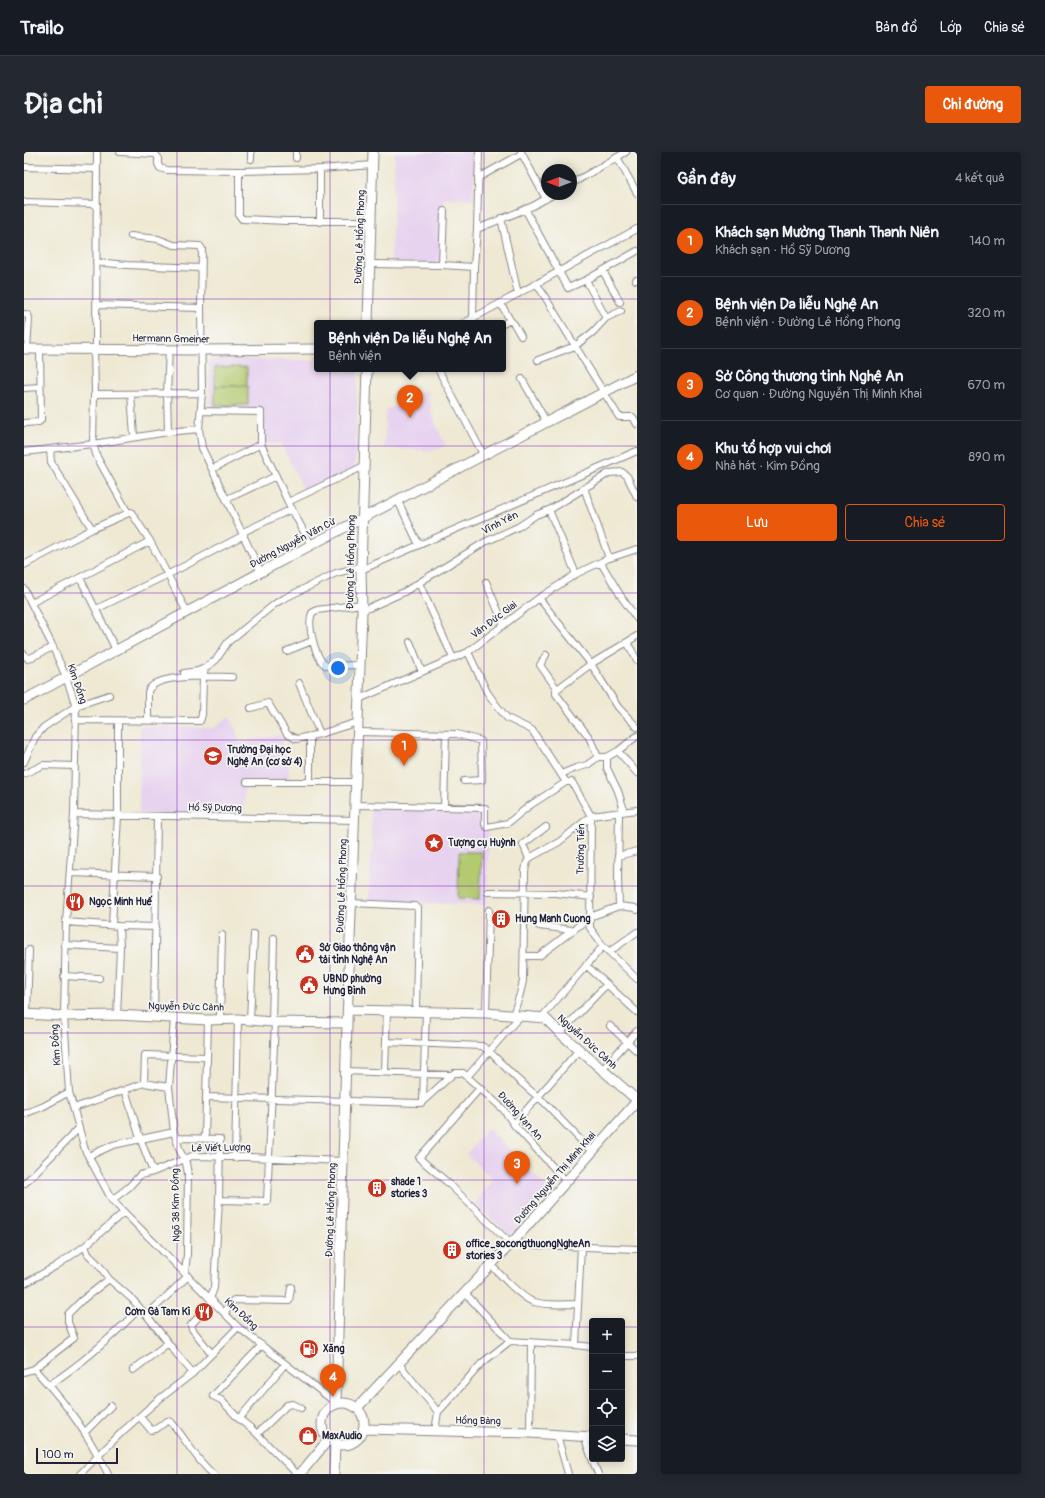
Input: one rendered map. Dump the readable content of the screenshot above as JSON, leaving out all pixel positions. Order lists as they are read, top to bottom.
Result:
{
  "streets": {
    "main road": [
      "Đường Lê Hồng Phong",
      "Hermann Gmeiner",
      "Đường Nguyễn Văn Cừ",
      "Nguyễn Đức Cảnh",
      "Đường Nguyễn Thị Minh Khai",
      "Hồng Bàng"
    ],
    "street": [
      "Vĩnh Yên",
      "Văn Đức Giai",
      "Kim Đồng",
      "Hồ Sỹ Dương",
      "Trường Tiến",
      "Đường Vạn An",
      "Lê Viết Lượng",
      "Ngõ 38 Kim Đồng"
    ]
  },
  "crossings": [
    ["Đường Lê Hồng Phong", "Vĩnh Yên"],
    ["Đường Lê Hồng Phong", "Đường Nguyễn Văn Cừ"],
    ["Đường Lê Hồng Phong", "Văn Đức Giai"],
    ["Đường Lê Hồng Phong", "Kim Đồng"],
    ["Đường Lê Hồng Phong", "Hồ Sỹ Dương"],
    ["Đường Lê Hồng Phong", "Nguyễn Đức Cảnh"],
    ["Đường Lê Hồng Phong", "Lê Viết Lượng"],
    ["Đường Lê Hồng Phong", "Đường Nguyễn Thị Minh Khai"],
    ["Đường Lê Hồng Phong", "Hồng Bàng"],
    ["Đường Nguyễn Văn Cừ", "Kim Đồng"],
    ["Văn Đức Giai", "Trường Tiến"],
    ["Kim Đồng", "Hồ Sỹ Dương"],
    ["Kim Đồng", "Nguyễn Đức Cảnh"],
    ["Kim Đồng", "Lê Viết Lượng"],
    ["Kim Đồng", "Đường Nguyễn Thị Minh Khai"],
    ["Kim Đồng", "Ngõ 38 Kim Đồng"],
    ["Kim Đồng", "Hồng Bàng"],
    ["Nguyễn Đức Cảnh", "Đường Nguyễn Thị Minh Khai"],
    ["Nguyễn Đức Cảnh", "Ngõ 38 Kim Đồng"],
    ["Đường Vạn An", "Đường Nguyễn Thị Minh Khai"],
    ["Lê Viết Lượng", "Ngõ 38 Kim Đồng"],
    ["Đường Nguyễn Thị Minh Khai", "Hồng Bàng"]
  ],
  "places": {
    "school or university": ["Trường Đại học Nghệ An (cơ sở 4)"],
    "place": ["Tượng cụ Huỳnh"],
    "restaurant": ["Ngọc Minh Huế", "Cơm Gà Tam Kì"],
    "building": ["Hung Manh Cuong", "shade 1 stories 3", "office_socongthuongNgheAn stories 3"],
    "public building": ["Sở Giao thông vận tải tỉnh Nghệ An", "UBND phường Hưng Bình"],
    "fuel station": ["Xăng"],
    "shop": ["MaxAudio"]
  },
  "scale_bar": "100 m",
  "north": "left",
  "page": {
    "header": "Trailo",
    "nav": ["Bản đồ", "Lớp", "Chia sẻ"],
    "buttons": [
      "Chỉ đường",
      ["Lưu", "Chia sẻ"]
    ],
    "title": "Địa chỉ",
    "heading": ["Gần đây", "4 kết quả"],
    "list": [
      {
        "mark": "1",
        "name": "Khách sạn Mường Thanh Thanh Niên",
        "note": "Khách sạn · Hồ Sỹ Dương",
        "value": "140 m"
      },
      {
        "mark": "2",
        "name": "Bệnh viện Da liễu Nghệ An",
        "note": "Bệnh viện · Đường Lê Hồng Phong",
        "value": "320 m"
      },
      {
        "mark": "3",
        "name": "Sở Công thương tỉnh Nghệ An",
        "note": "Cơ quan · Đường Nguyễn Thị Minh Khai",
        "value": "670 m"
      },
      {
        "mark": "4",
        "name": "Khu tổ hợp vui chơi",
        "note": "Nhà hát · Kim Đồng",
        "value": "890 m"
      }
    ],
    "popup": ["Bệnh viện Da liễu Nghệ An", "Bệnh viện"],
    "pins": [
      "2",
      "1",
      "3",
      "4"
    ],
    "map_buttons": ["+", "−"],
    "scale": "100 m"
  }
}
